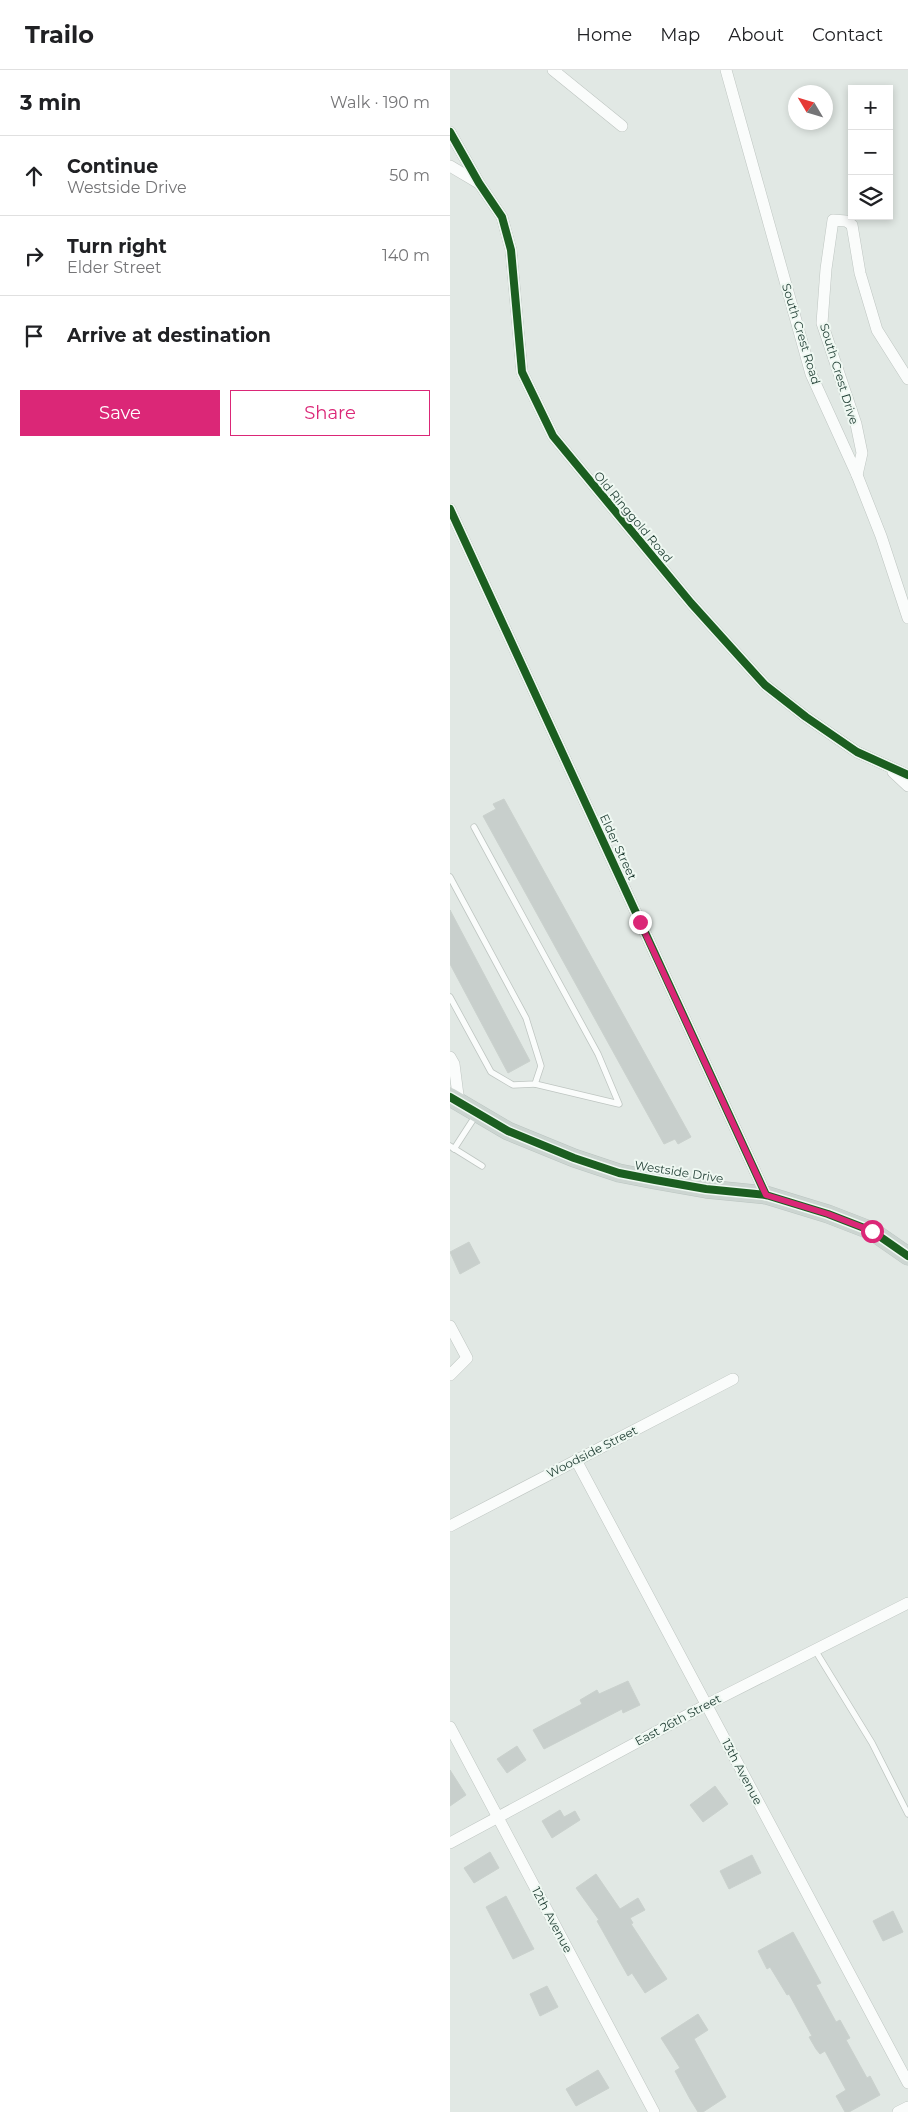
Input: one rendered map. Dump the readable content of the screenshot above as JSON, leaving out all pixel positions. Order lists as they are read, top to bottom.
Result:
{
  "streets": {
    "main road": ["Westside Drive"],
    "street": [
      "South Crest Road",
      "South Crest Drive",
      "Old Ringgold Road",
      "Elder Street",
      "Woodside Street",
      "East 26th Street",
      "13th Avenue",
      "12th Avenue"
    ]
  },
  "crossings": [
    ["South Crest Road", "South Crest Drive"],
    ["Elder Street", "Westside Drive"],
    ["Woodside Street", "13th Avenue"],
    ["East 26th Street", "13th Avenue"],
    ["East 26th Street", "12th Avenue"]
  ],
  "north": "top left",
  "page": {
    "header": "Trailo",
    "nav": [
      "Home",
      "Map",
      "About",
      "Contact"
    ],
    "heading": ["3 min", "Walk · 190 m"],
    "map_buttons": ["+", "−"],
    "list": [
      ["Continue", "Westside Drive", "50 m"],
      ["Turn right", "Elder Street", "140 m"],
      "Arrive at destination"
    ],
    "buttons": ["Save", "Share"]
  }
}
